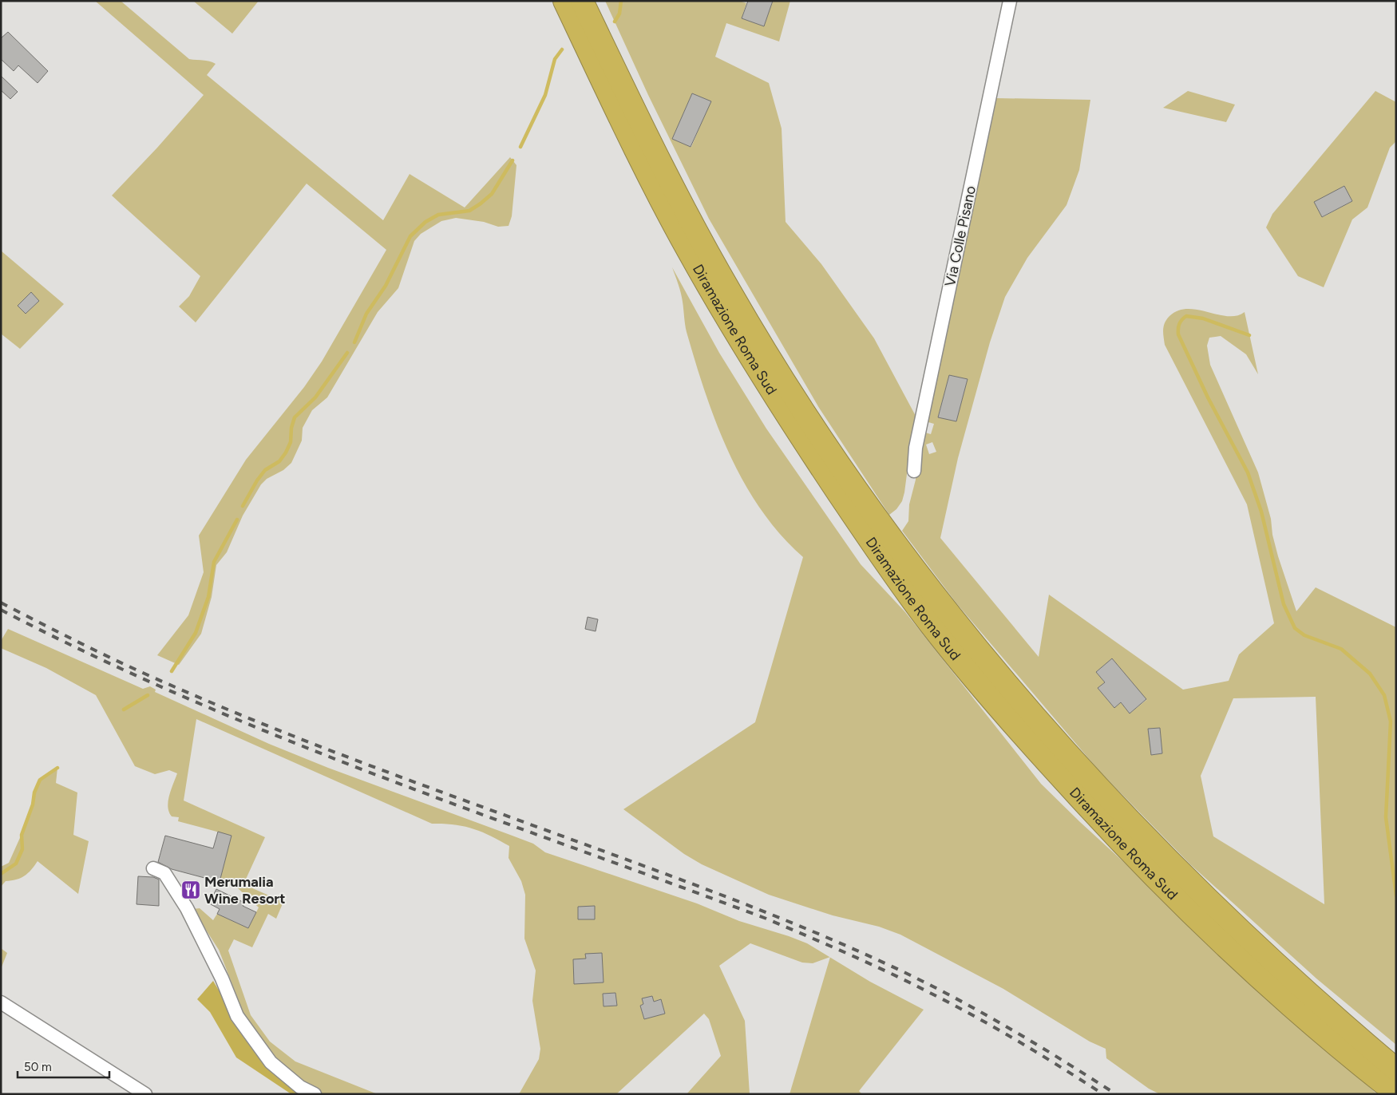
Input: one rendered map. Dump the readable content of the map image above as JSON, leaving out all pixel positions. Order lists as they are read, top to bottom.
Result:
{
  "streets": {
    "highway": ["Diramazione Roma Sud"],
    "street": ["Via Colle Pisano"]
  },
  "places": {
    "restaurant": ["Merumalia Wine Resort"]
  },
  "scale_bar": "50 m"
}
